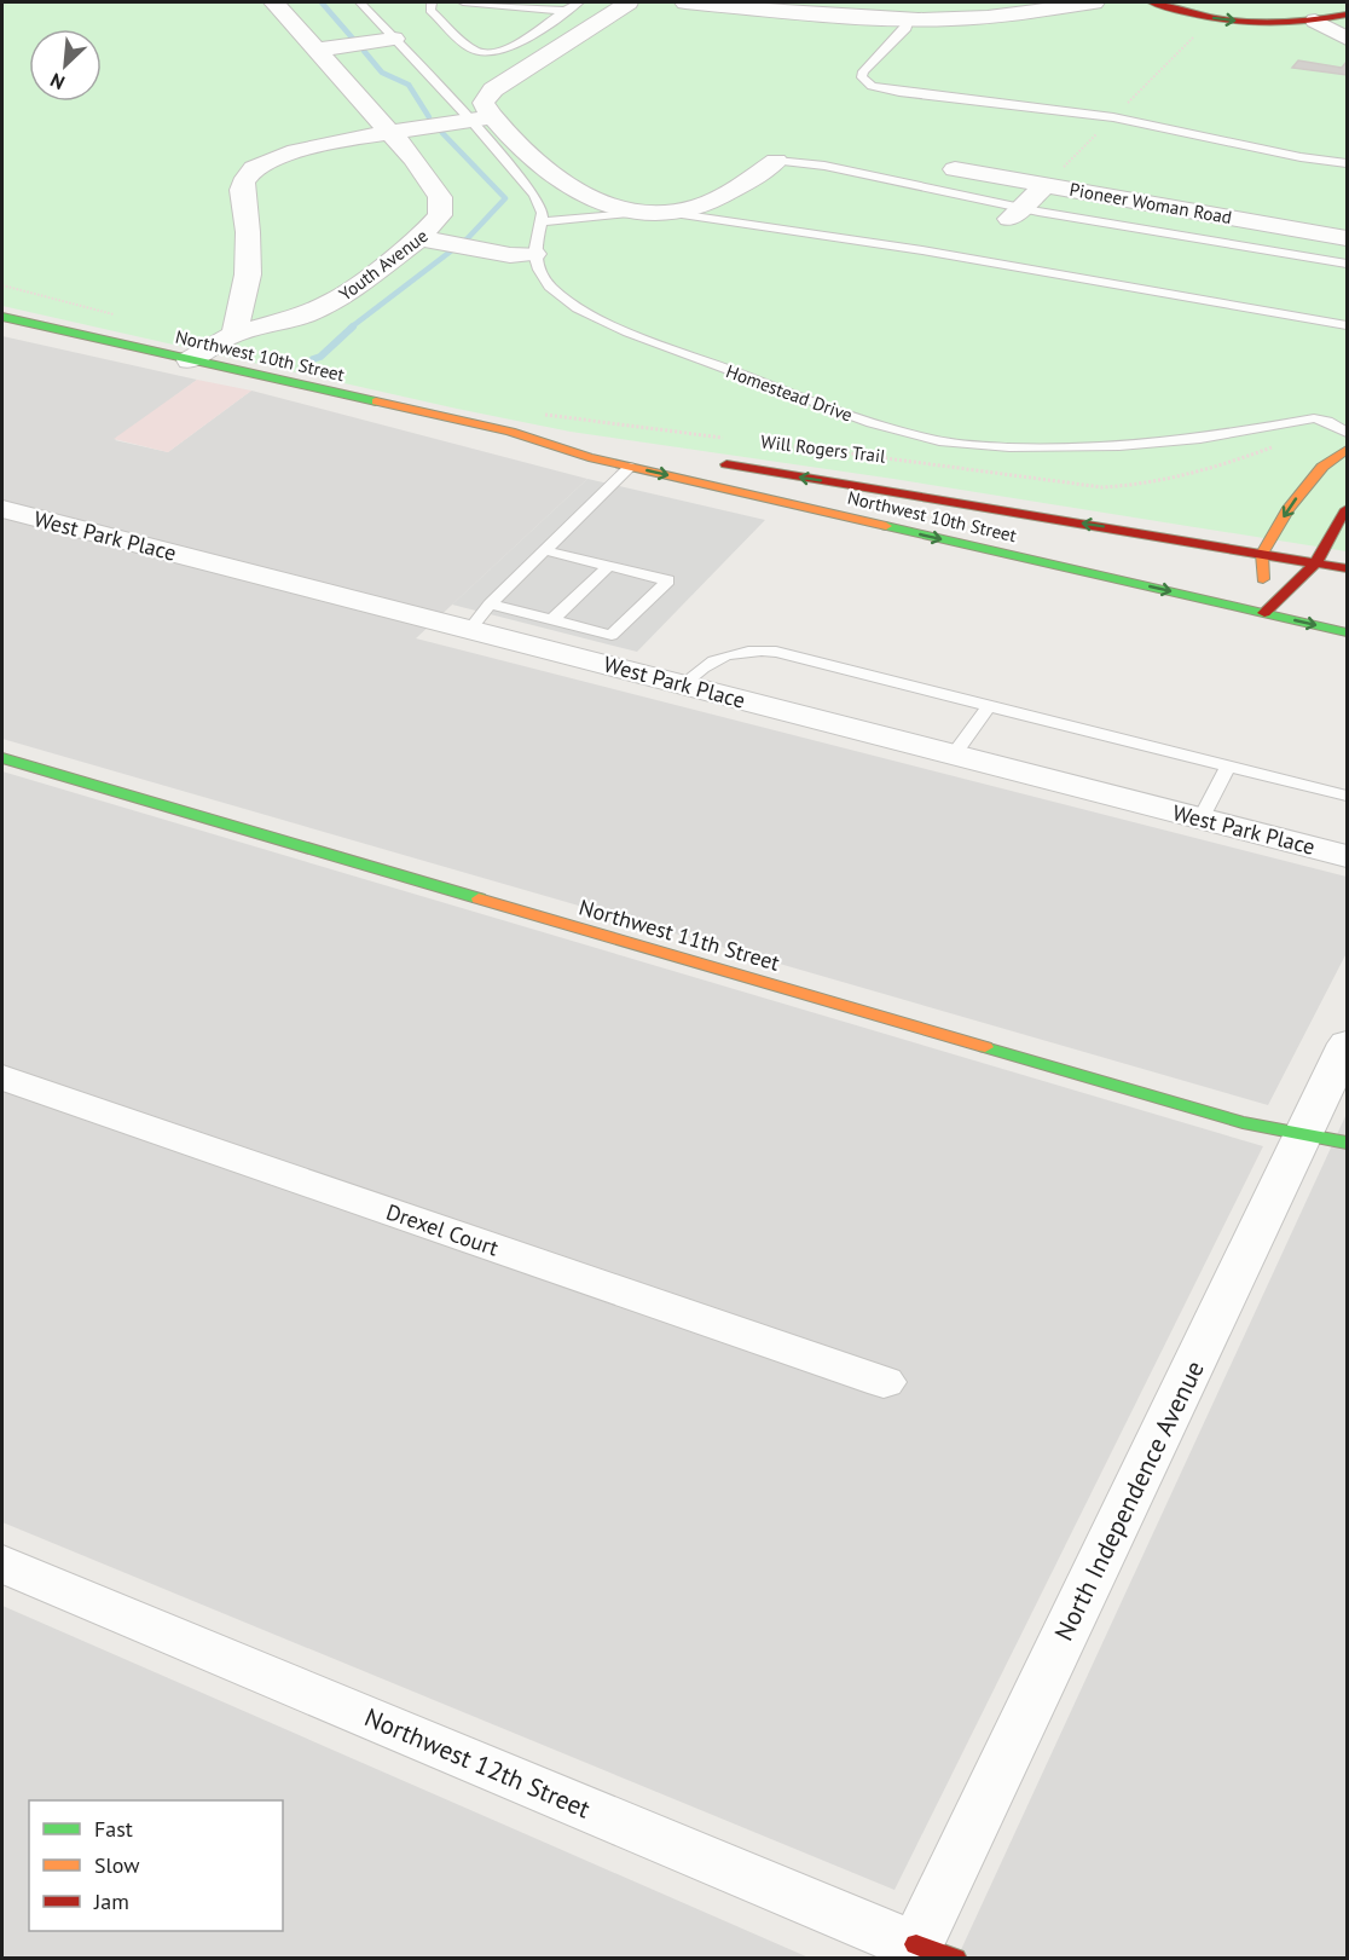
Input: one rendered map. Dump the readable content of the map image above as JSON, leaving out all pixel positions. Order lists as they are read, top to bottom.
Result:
{
  "streets": {
    "main road": ["Northwest 10th Street", "Northwest 11th Street"],
    "street": [
      "Pioneer Woman Road",
      "Youth Avenue",
      "West Park Place",
      "Drexel Court",
      "North Independence Avenue",
      "Northwest 12th Street"
    ],
    "lane": ["Homestead Drive"],
    "path": ["Will Rogers Trail"]
  },
  "crossings": [
    ["Youth Avenue", "Northwest 10th Street"],
    ["Northwest 11th Street", "North Independence Avenue"],
    ["North Independence Avenue", "Northwest 12th Street"]
  ],
  "legend": ["Fast", "Slow", "Jam"],
  "north": "bottom left"
}
